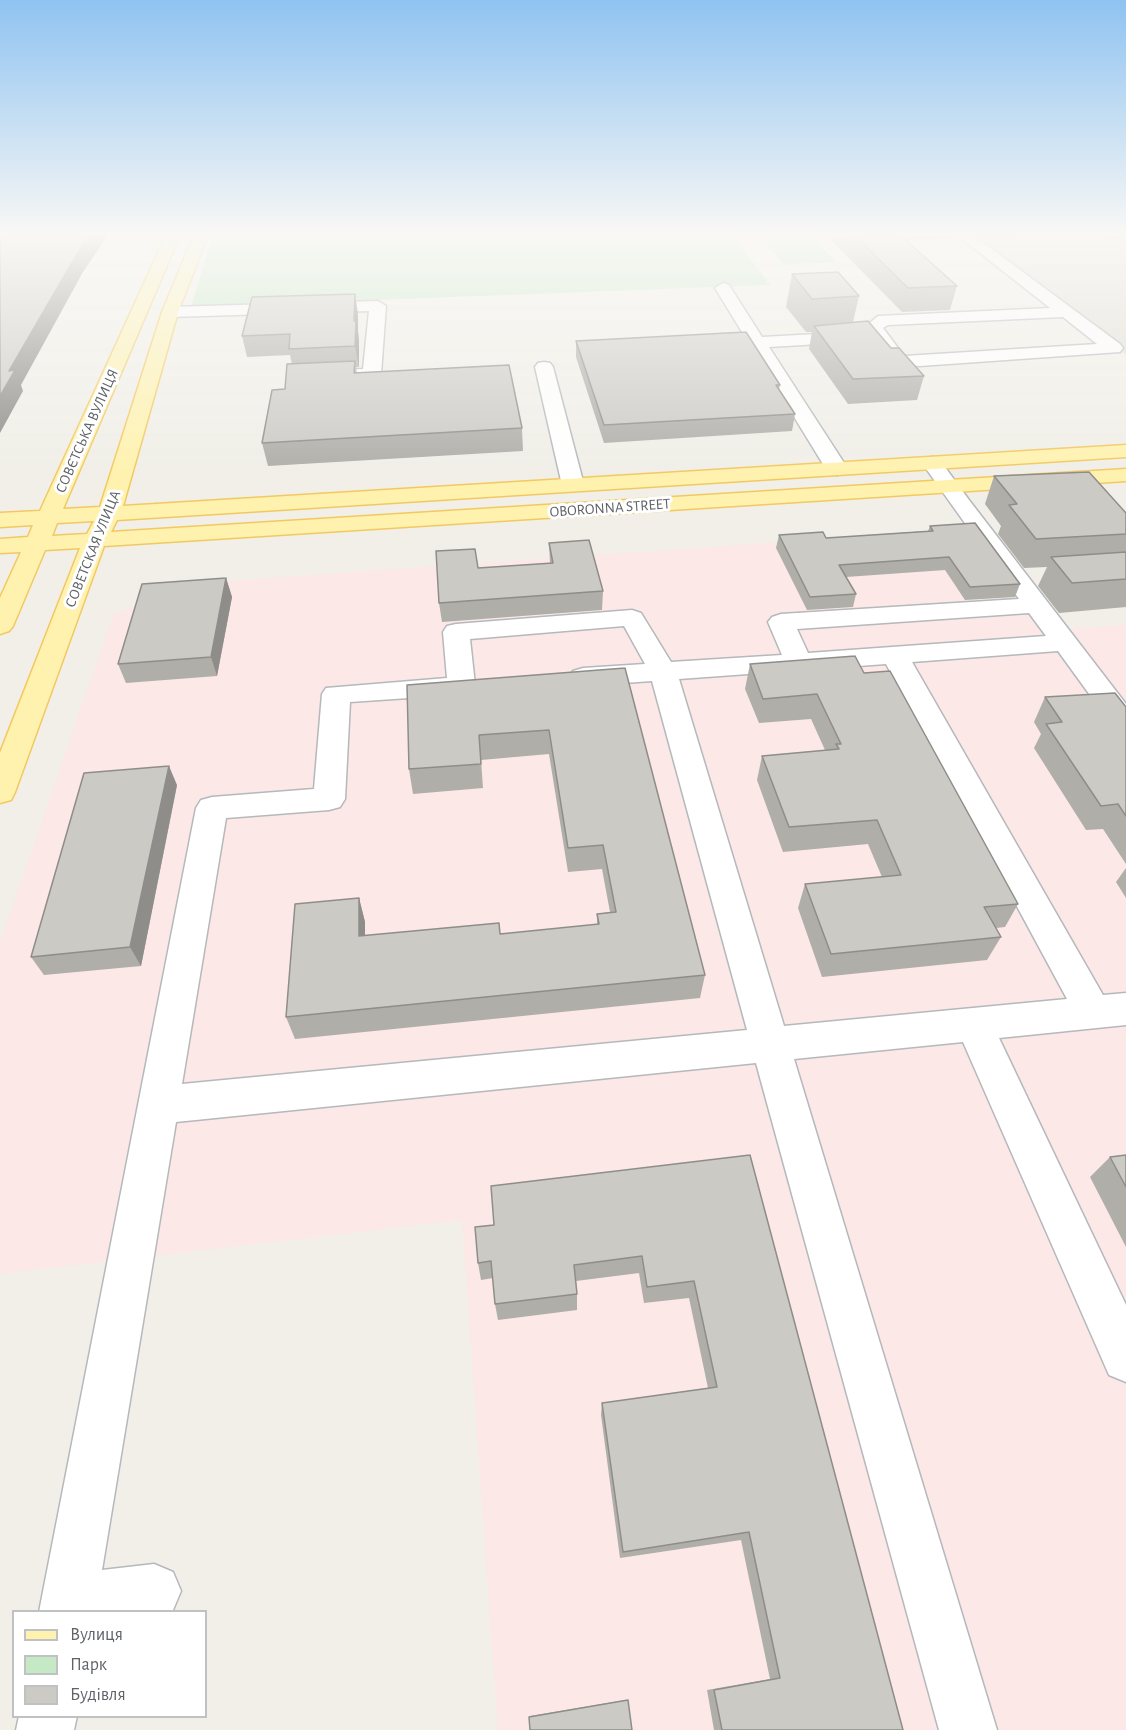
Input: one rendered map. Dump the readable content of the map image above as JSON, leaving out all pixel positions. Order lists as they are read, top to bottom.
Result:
{
  "streets": {
    "main road": ["СОВЄТСЬКА ВУЛИЦЯ", "OBORONNA STREET", "СОВЕТСКАЯ УЛИЦА"]
  },
  "crossings": [
    ["СОВЄТСЬКА ВУЛИЦЯ", "OBORONNA STREET"],
    ["OBORONNA STREET", "СОВЕТСКАЯ УЛИЦА"]
  ],
  "legend": ["Вулиця", "Парк", "Будівля"]
}
